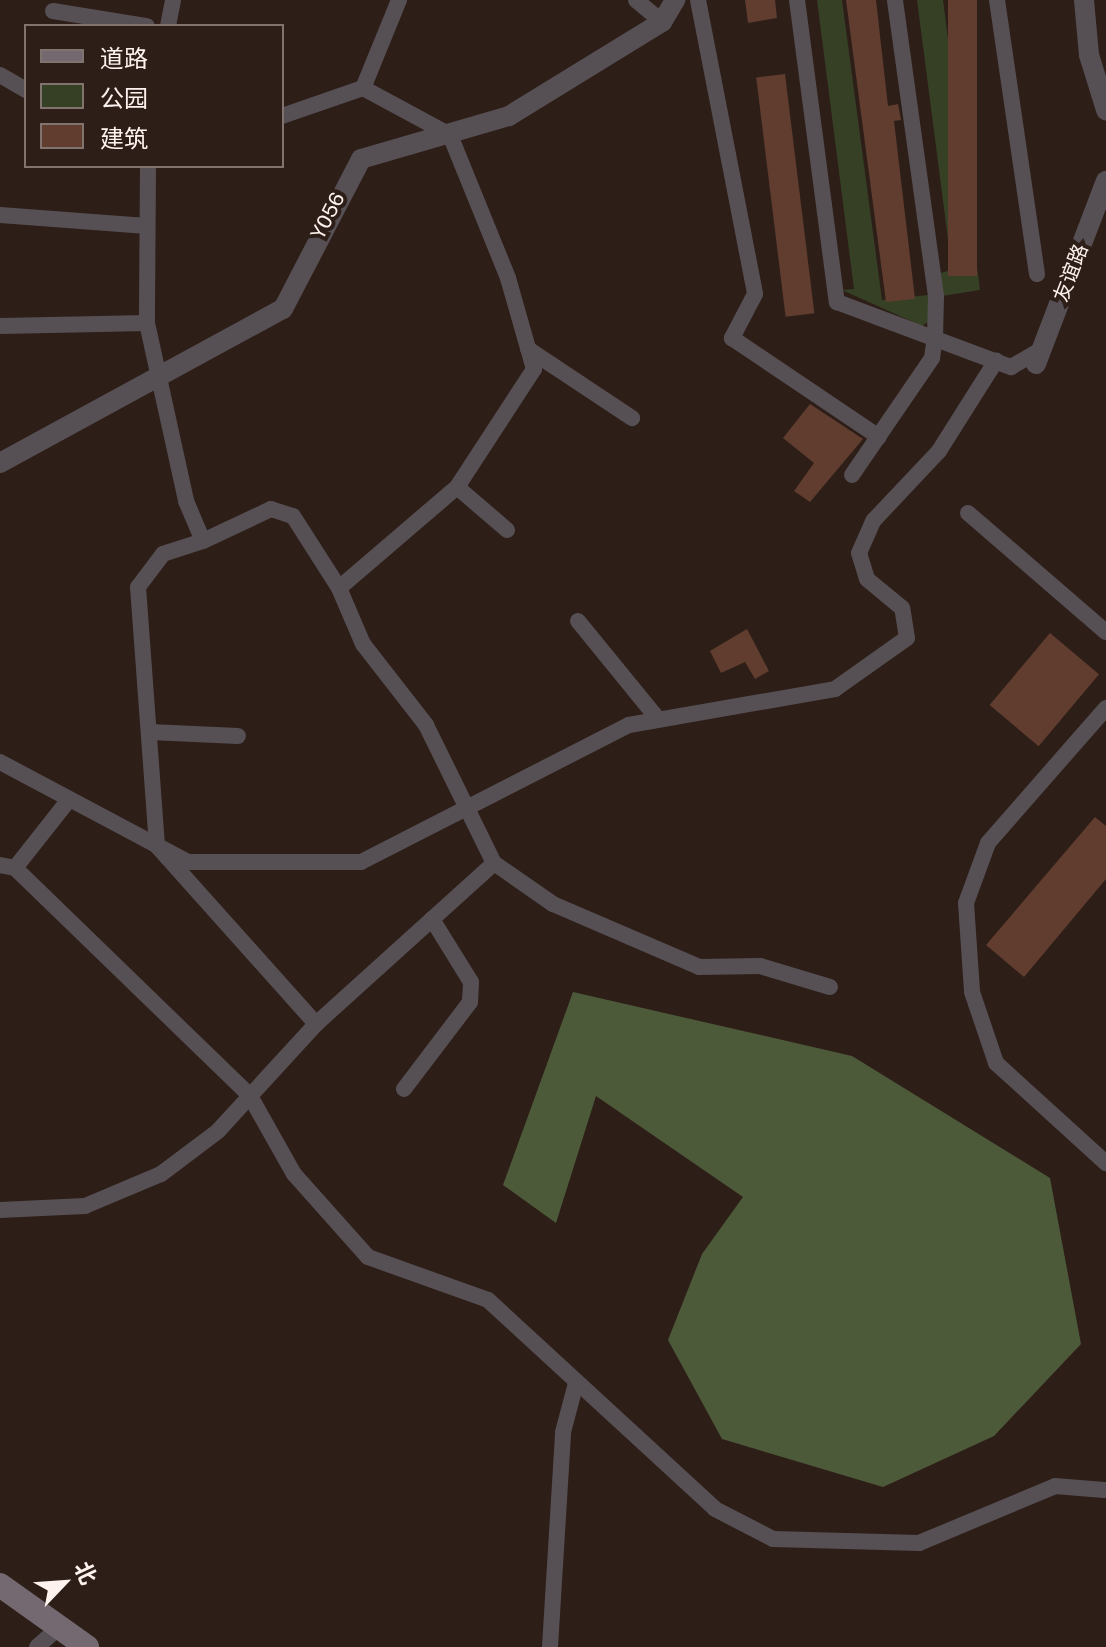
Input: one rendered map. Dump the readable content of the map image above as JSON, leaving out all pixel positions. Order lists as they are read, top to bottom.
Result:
{
  "streets": {
    "street": ["Y056", "友谊路"]
  },
  "legend": ["道路", "公园", "建筑"],
  "north": "top right"
}
